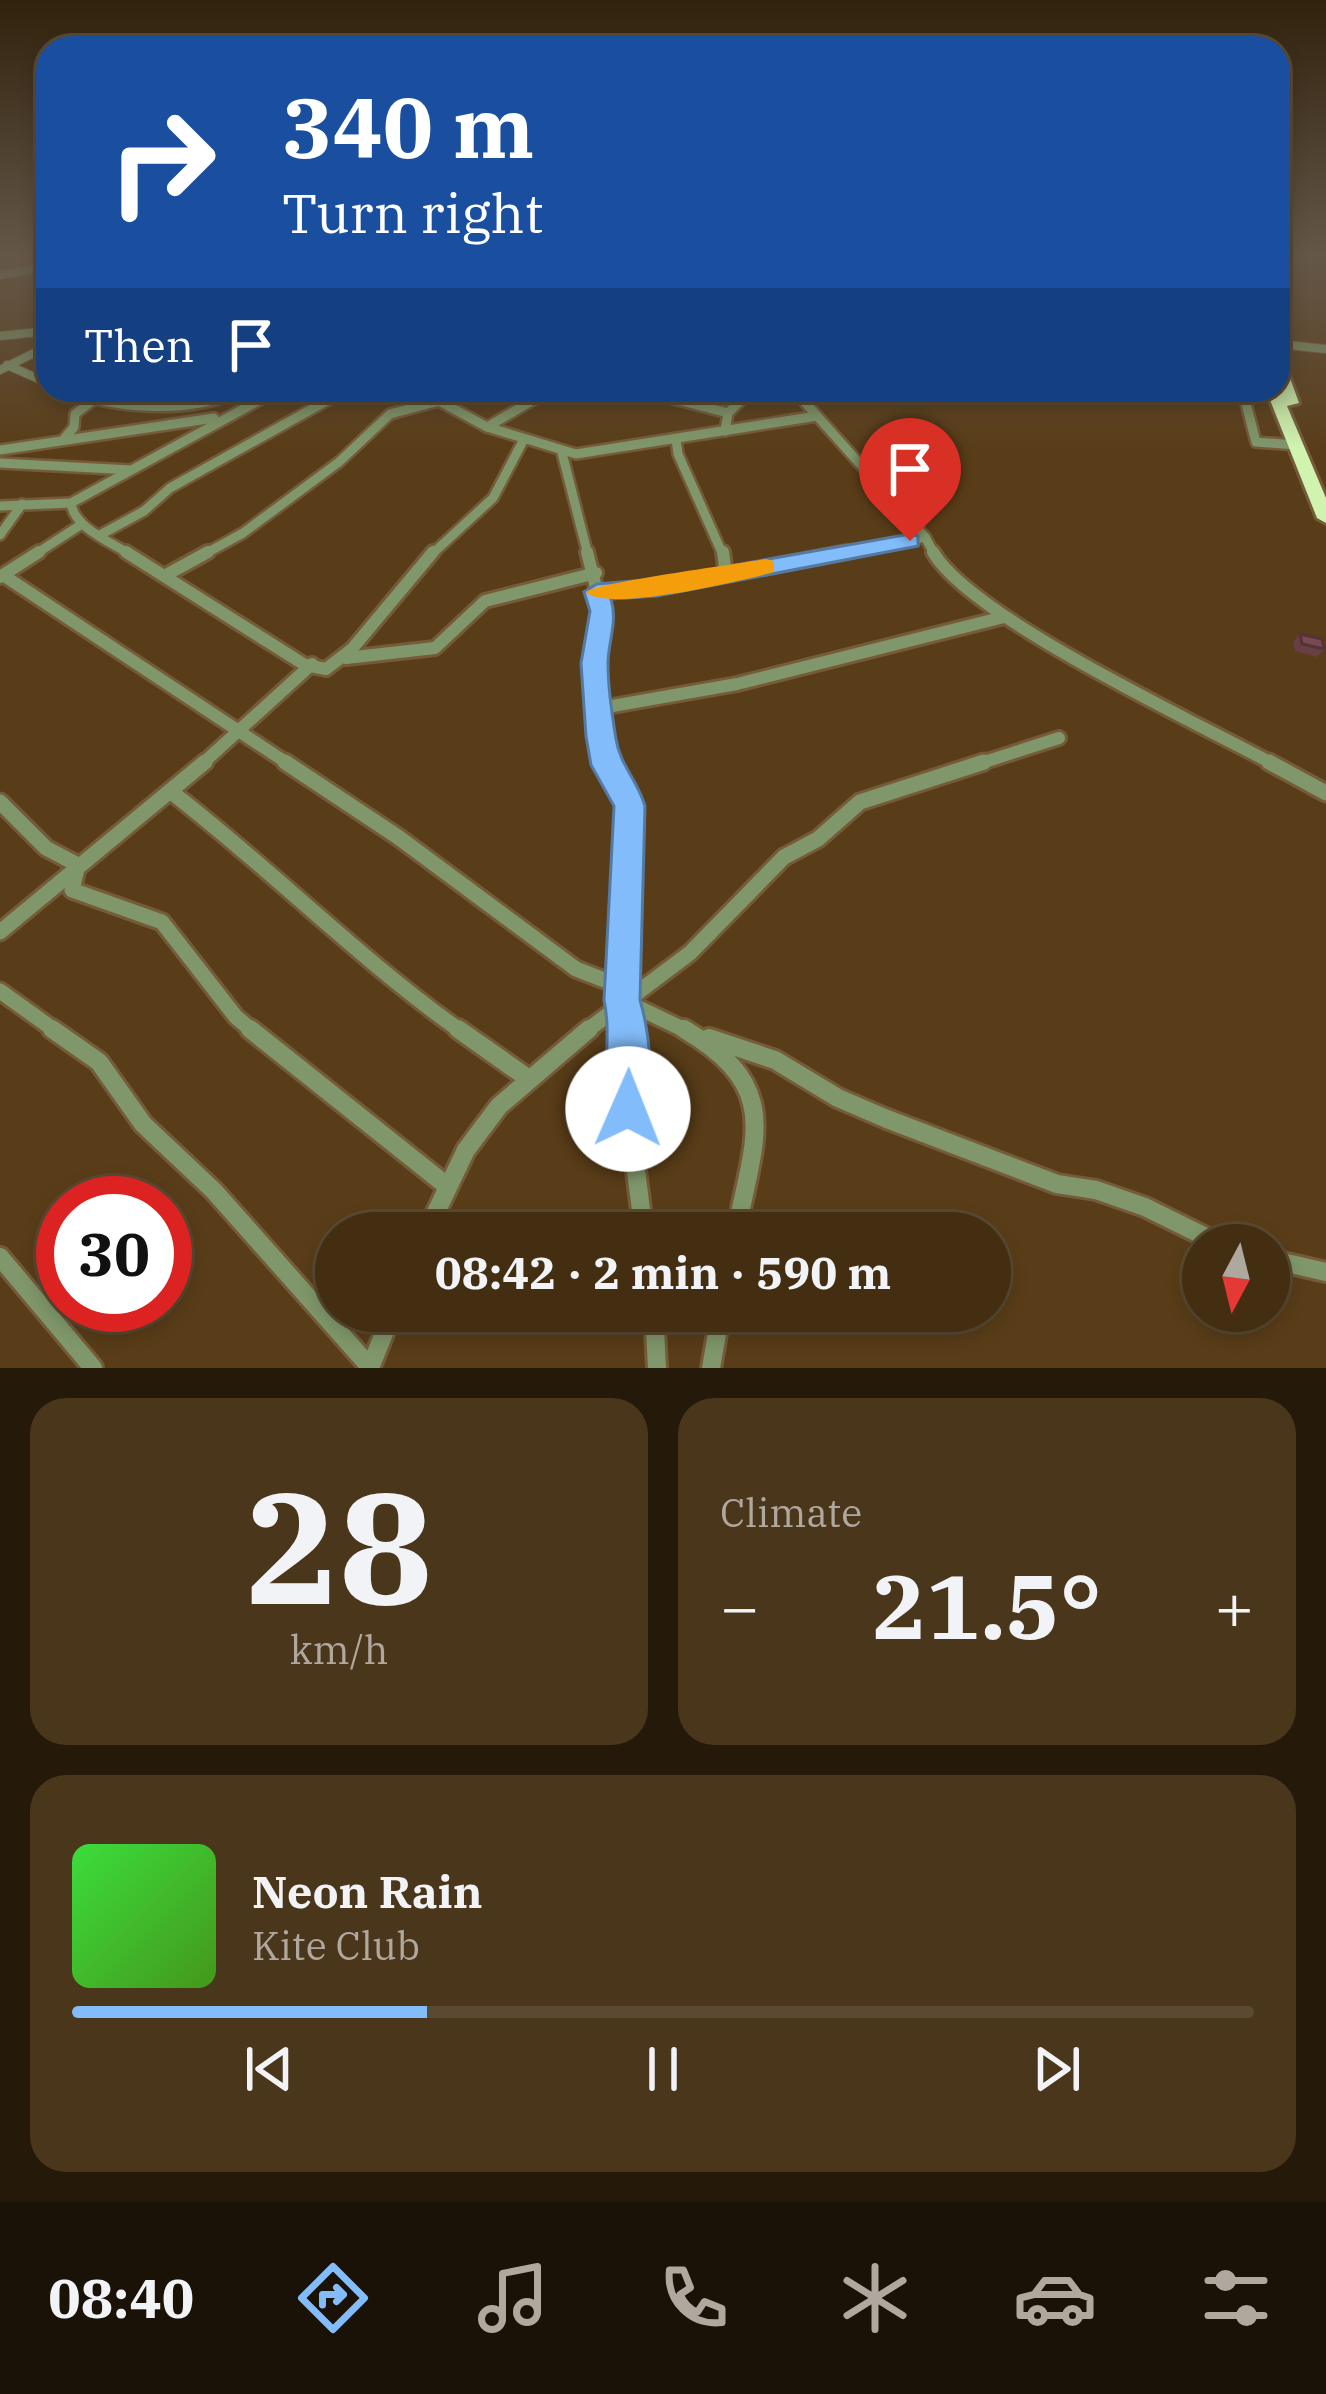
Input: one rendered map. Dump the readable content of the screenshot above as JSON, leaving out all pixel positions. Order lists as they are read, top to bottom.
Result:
{
  "north": "bottom",
  "page": {
    "turn": ["340 m", "Turn right"],
    "then": "Then",
    "limit": "30",
    "trip": "08:42 · 2 min · 590 m",
    "tile": [
      ["28", "km/h"],
      "Climate"
    ],
    "heat": ["−", "21.5°", "+"],
    "song": ["Neon Rain", "Kite Club"],
    "tabs": "08:40"
  }
}
